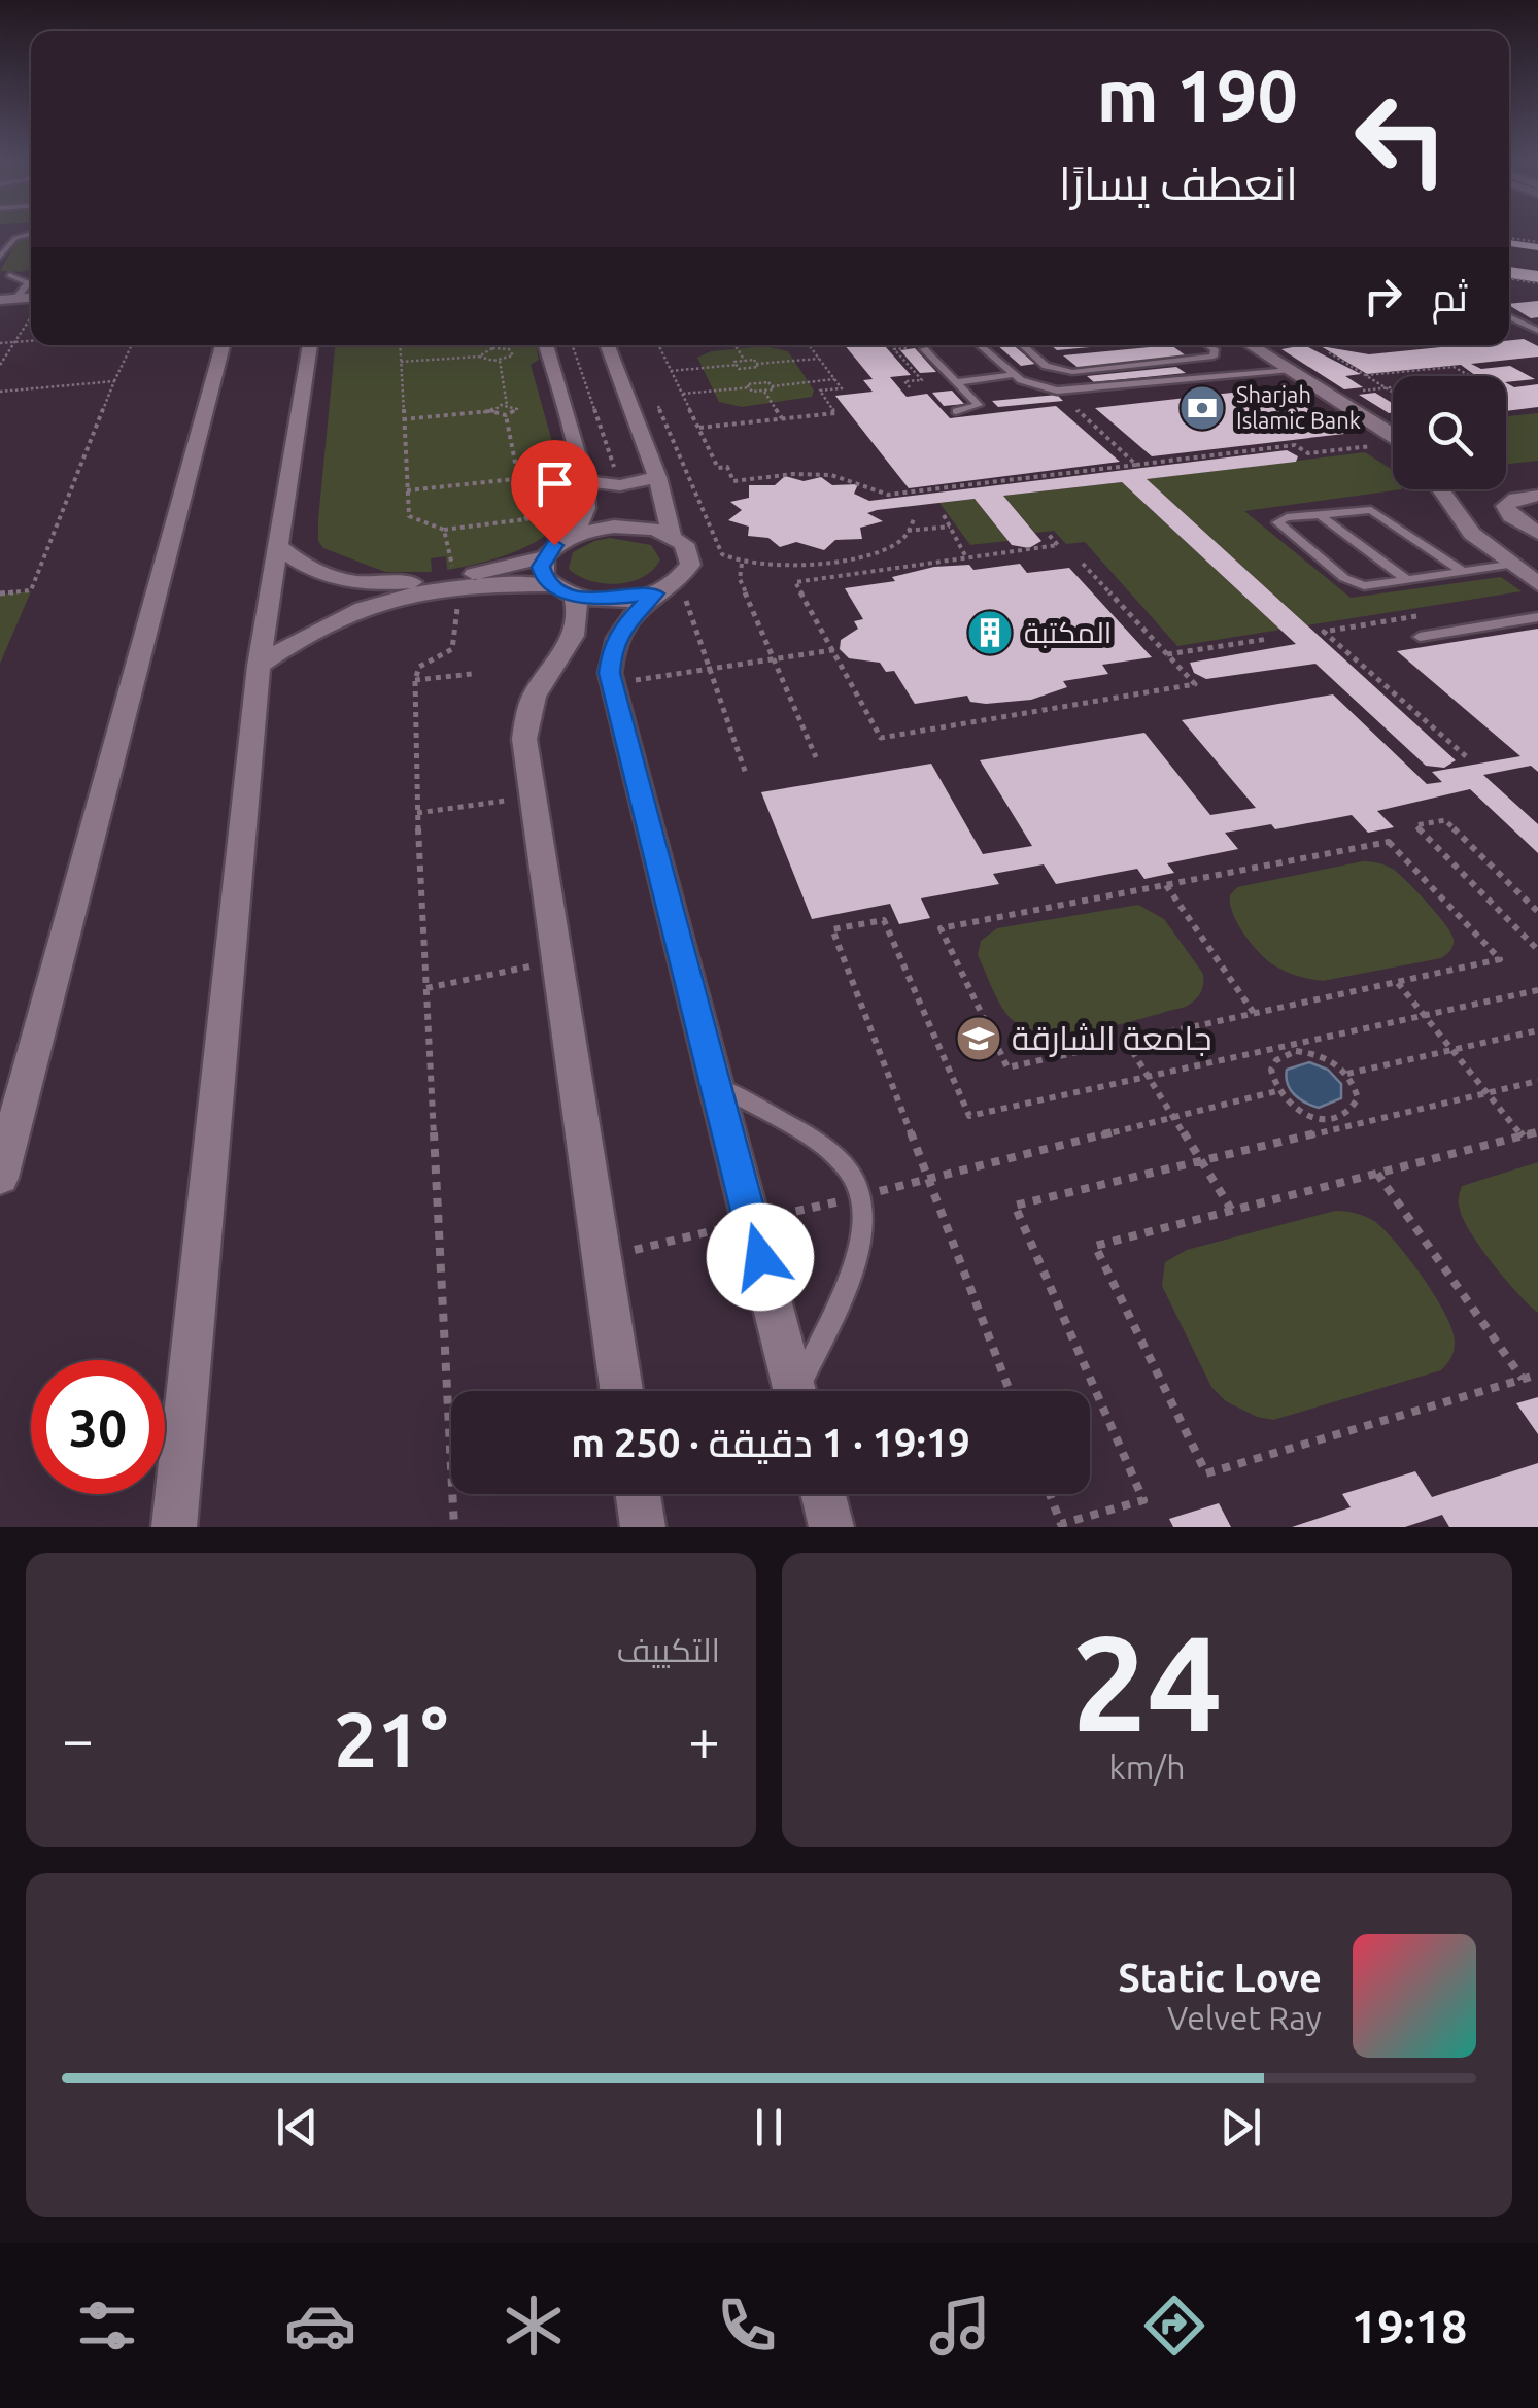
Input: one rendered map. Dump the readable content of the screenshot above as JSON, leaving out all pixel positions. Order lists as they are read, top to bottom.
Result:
{
  "places": {
    "bank": ["Sharjah Islamic Bank"],
    "building": ["المكتبة"],
    "school or university": ["جامعة الشارقة"]
  },
  "page": {
    "turn": ["190 m", "انعطف يسارًا"],
    "then": "ثم",
    "limit": "30",
    "trip": "19:19 · 1 دقيقة · 250 m",
    "tile": [
      ["24", "km/h"],
      "التكييف"
    ],
    "heat": ["−", "21°", "+"],
    "song": ["Static Love", "Velvet Ray"],
    "tabs": "19:18"
  }
}
